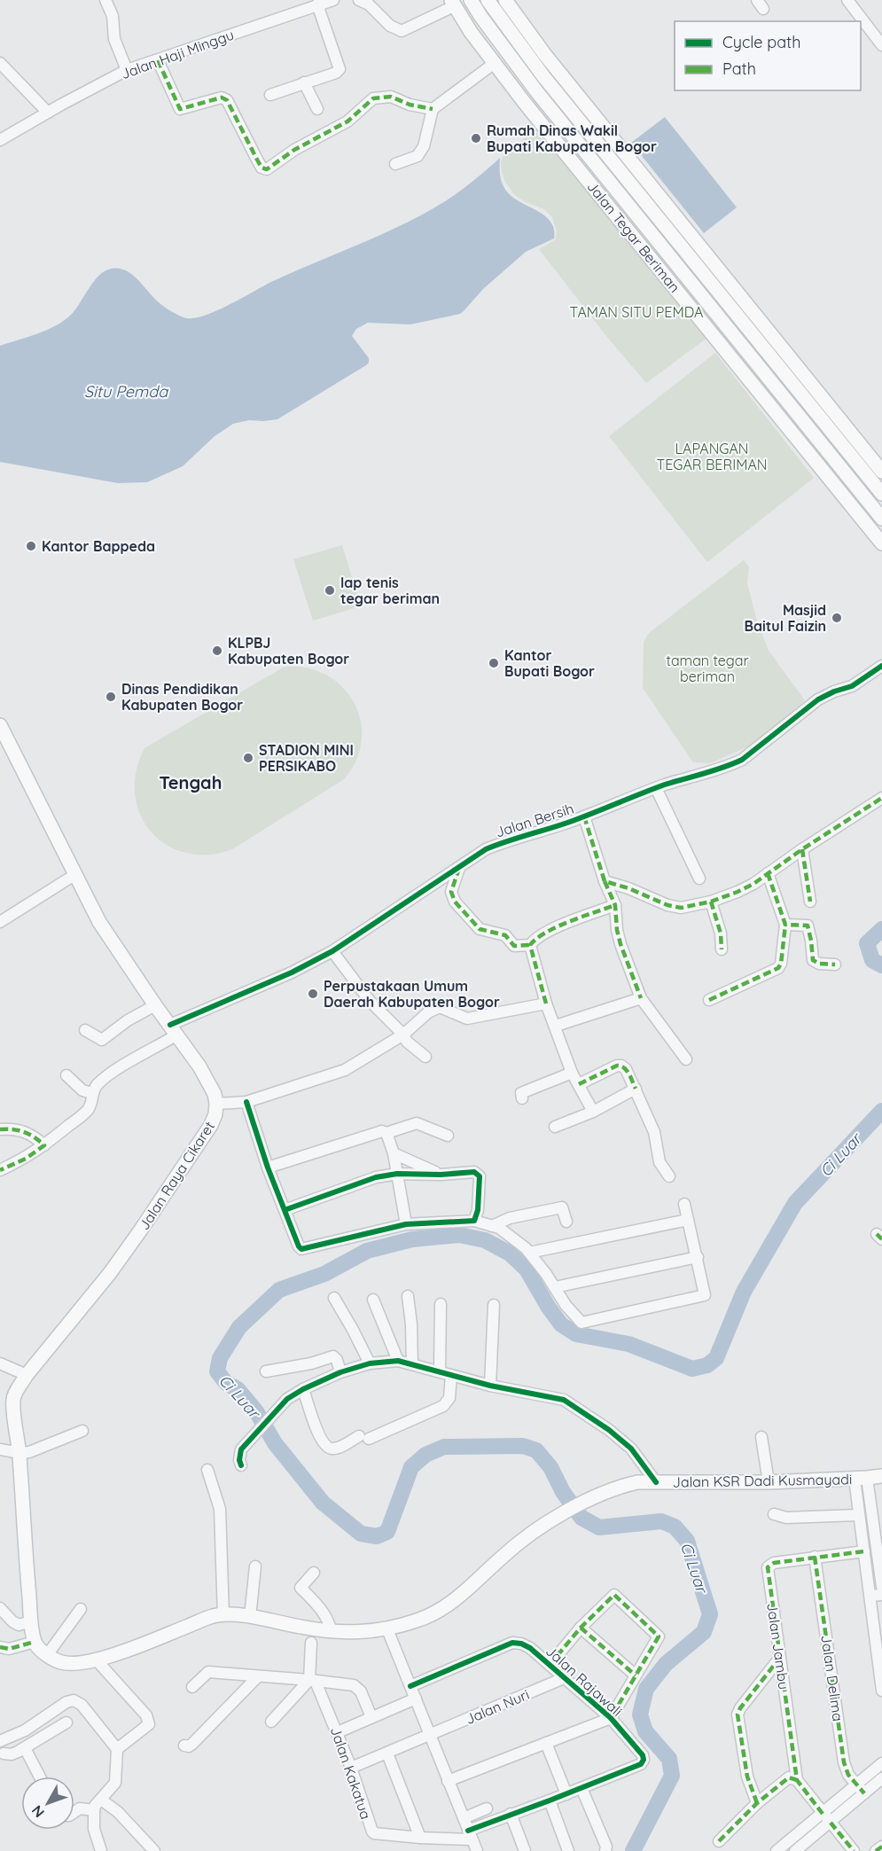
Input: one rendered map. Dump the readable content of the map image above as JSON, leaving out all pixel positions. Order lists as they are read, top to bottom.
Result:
{
  "streets": {
    "main road": ["Jalan Tegar Beriman", "Jalan Raya Cikaret", "Jalan KSR Dadi Kusmayadi"],
    "street": [
      "Jalan Haji Minggu",
      "Jalan Bersih",
      "Jalan Jambu",
      "Jalan Delima",
      "Jalan Rajawali",
      "Jalan Nuri",
      "Jalan Kakatua"
    ]
  },
  "crossings": [
    ["Jalan Bersih", "Jalan Raya Cikaret"],
    ["Jalan Raya Cikaret", "Jalan KSR Dadi Kusmayadi"],
    ["Jalan Jambu", "Jalan Delima"],
    ["Jalan Rajawali", "Jalan Nuri"],
    ["Jalan Rajawali", "Jalan Kakatua"],
    ["Jalan Nuri", "Jalan Kakatua"]
  ],
  "districts": ["Tengah"],
  "water": ["Situ Pemda", "Ci Luar"],
  "parks": ["TAMAN SITU PEMDA", "LAPANGAN TEGAR BERIMAN", "taman tegar beriman"],
  "places": [
    "Rumah Dinas Wakil Bupati Kabupaten Bogor",
    "Kantor Bappeda",
    "lap tenis tegar beriman",
    "Masjid Baitul Faizin",
    "KLPBJ Kabupaten Bogor",
    "Kantor Bupati Bogor",
    "Dinas Pendidikan Kabupaten Bogor",
    "STADION MINI PERSIKABO",
    "Perpustakaan Umum Daerah Kabupaten Bogor"
  ],
  "legend": ["Cycle path", "Path"],
  "north": "bottom left"
}
